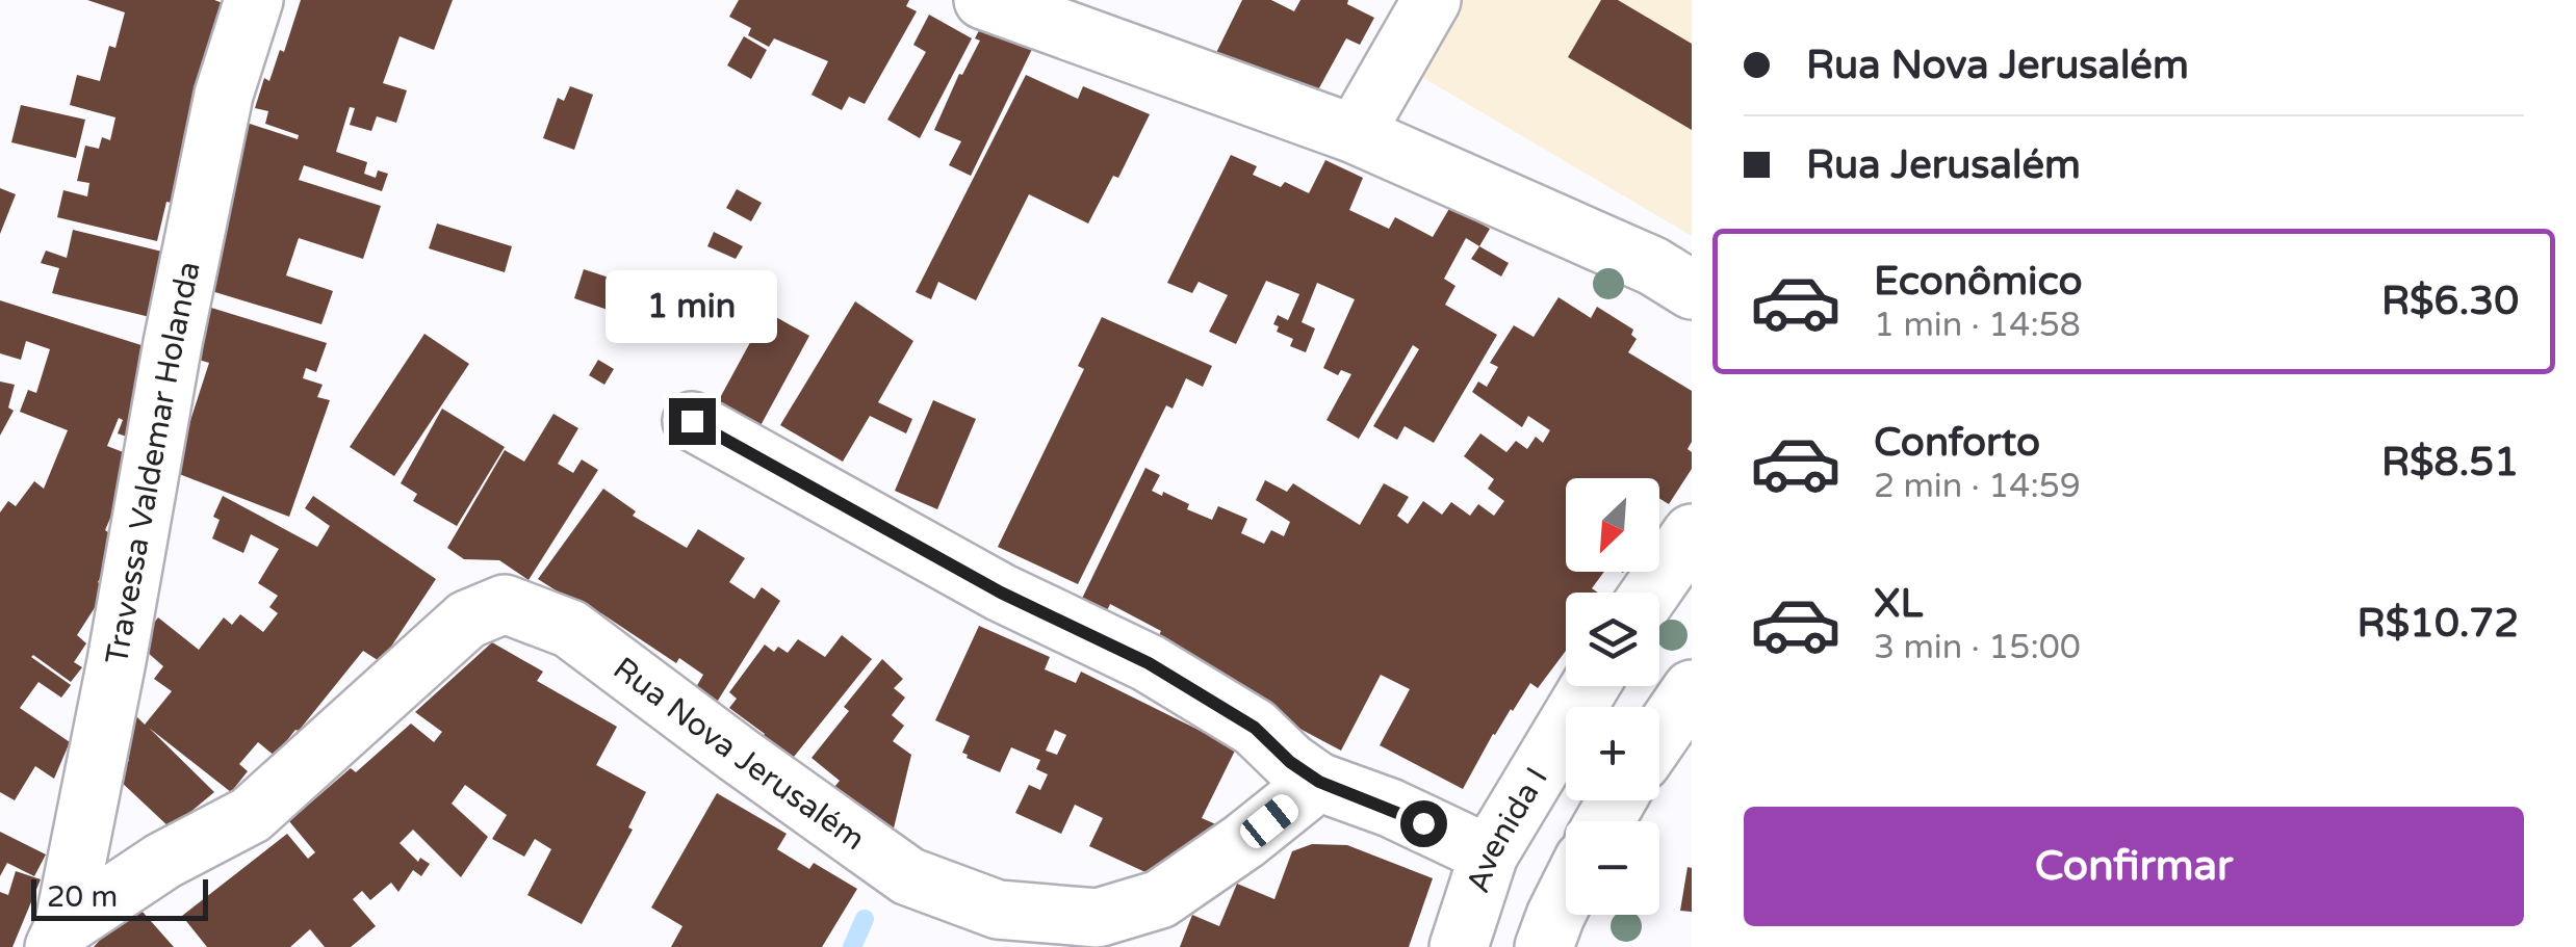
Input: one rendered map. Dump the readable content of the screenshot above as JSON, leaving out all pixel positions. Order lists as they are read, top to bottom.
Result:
{
  "streets": {
    "street": ["Travessa Valdemar Holanda", "Rua Nova Jerusalém", "Avenida I"]
  },
  "crossings": [
    ["Travessa Valdemar Holanda", "Rua Nova Jerusalém"]
  ],
  "scale_bar": "20 m",
  "north": "bottom left",
  "page": {
    "banner": ["Rua Nova Jerusalém", "Rua Jerusalém"],
    "list": [
      {
        "name": "Econômico",
        "note": "1 min · 14:58",
        "value": "R$6.30"
      },
      {
        "name": "Conforto",
        "note": "2 min · 14:59",
        "value": "R$8.51"
      },
      {
        "name": "XL",
        "note": "3 min · 15:00",
        "value": "R$10.72"
      }
    ],
    "bubble": "1 min",
    "map_buttons": ["+", "−"],
    "buttons": "Confirmar",
    "scale": "20 m"
  }
}
